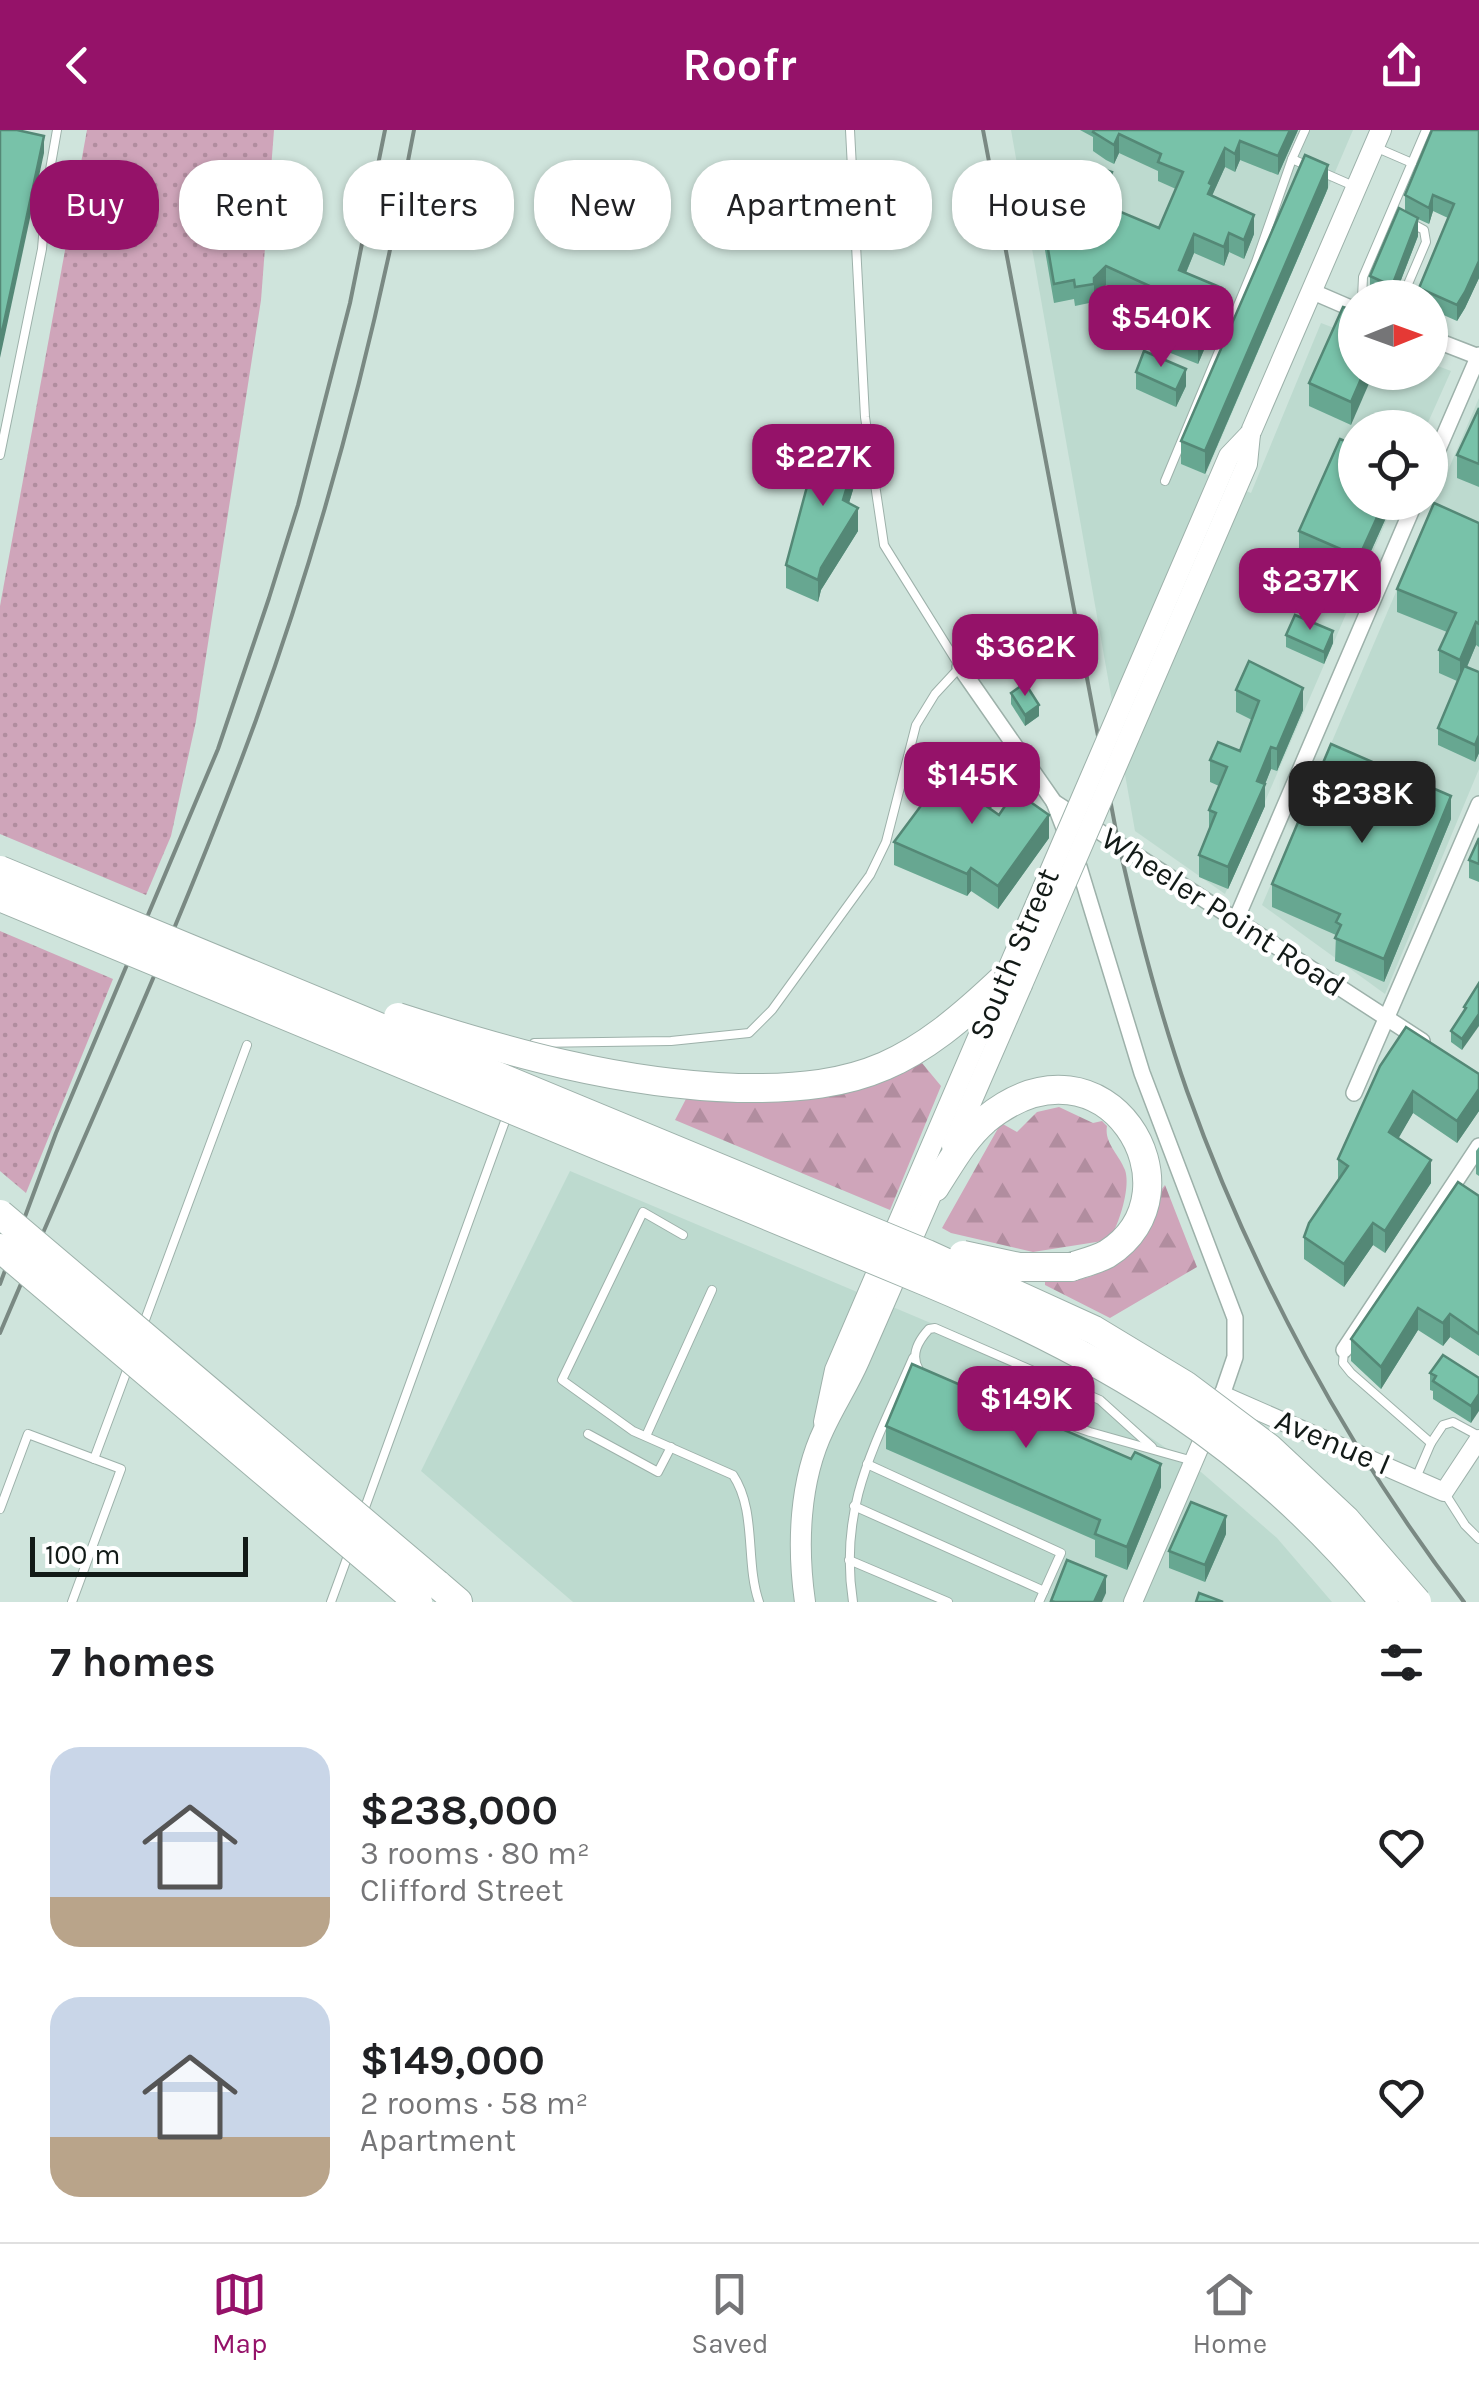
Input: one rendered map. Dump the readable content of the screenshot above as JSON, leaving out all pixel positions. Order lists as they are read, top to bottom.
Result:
{
  "streets": {
    "main road": ["South Street"],
    "street": ["Wheeler Point Road", "Avenue I"]
  },
  "scale_bar": "100 m",
  "north": "right",
  "page": {
    "header": "Roofr",
    "chip": [
      "Buy",
      "Rent",
      "Filters",
      "New",
      "Apartment",
      "House"
    ],
    "price": [
      "$540K",
      "$227K",
      "$237K",
      "$362K",
      "$145K",
      "$238K",
      "$149K"
    ],
    "scale": "100 m",
    "heading": "7 homes",
    "list": [
      {
        "name": "$238,000",
        "note": "3 rooms · 80 m² · Clifford Street"
      },
      {
        "name": "$149,000",
        "note": "2 rooms · 58 m² · Apartment"
      }
    ],
    "tabs": ["Map", "Saved", "Home"]
  }
}
